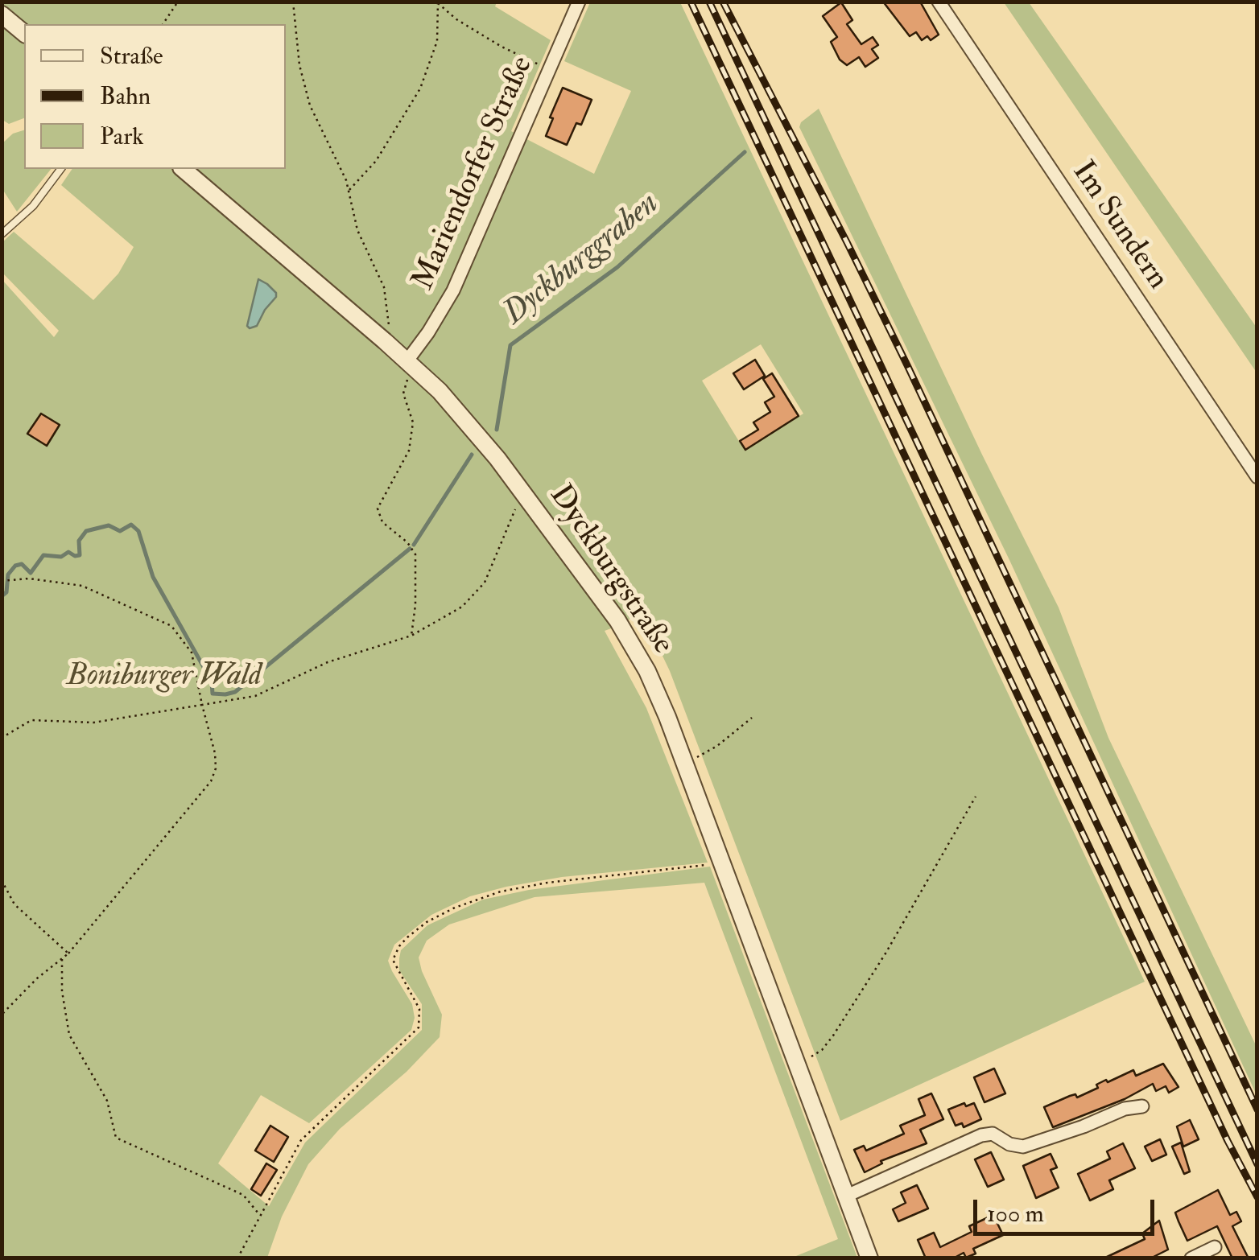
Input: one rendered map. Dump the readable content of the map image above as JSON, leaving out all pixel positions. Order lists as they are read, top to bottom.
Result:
{
  "streets": {
    "street": ["Mariendorfer Straße", "Im Sundern", "Dyckburgstraße"]
  },
  "crossings": [
    ["Mariendorfer Straße", "Dyckburgstraße"]
  ],
  "water": ["Dyckburggraben"],
  "parks": ["Boniburger Wald"],
  "legend": ["Straße", "Bahn", "Park"],
  "scale_bar": "100 m"
}
